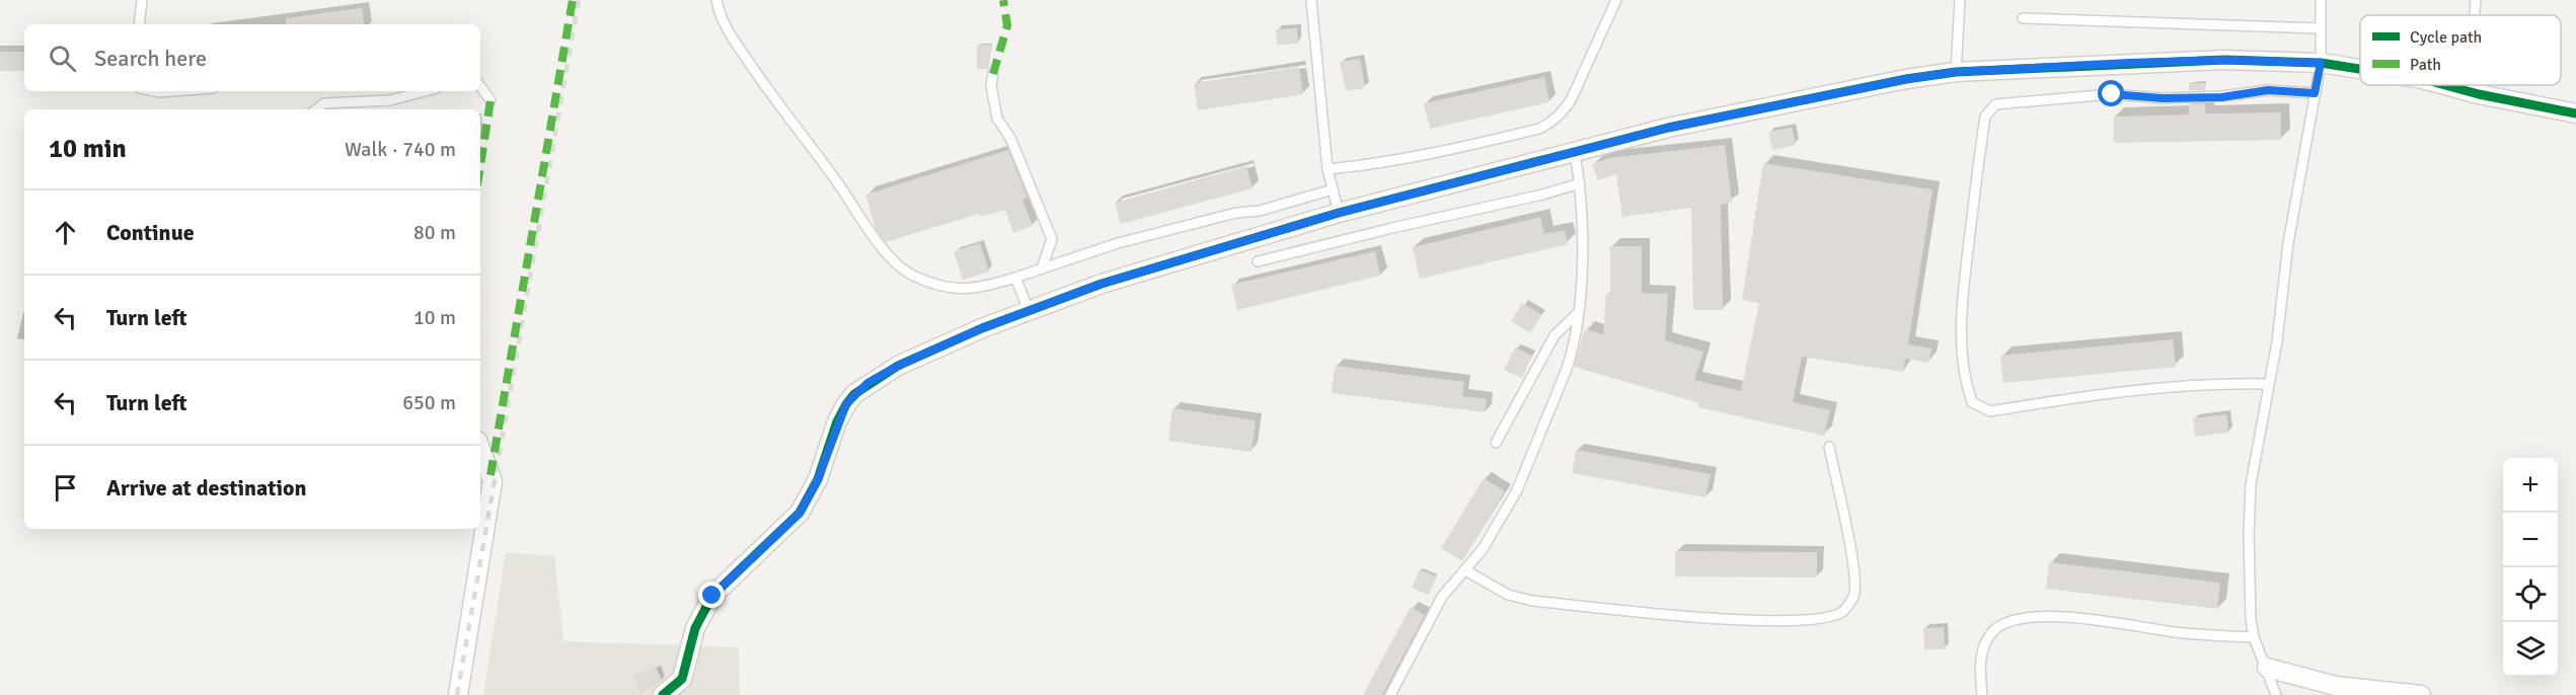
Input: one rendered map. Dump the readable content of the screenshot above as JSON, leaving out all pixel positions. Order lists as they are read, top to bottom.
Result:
{
  "legend": ["Cycle path", "Path"],
  "page": {
    "search": "Search here",
    "heading": ["10 min", "Walk · 740 m"],
    "list": [
      ["Continue", "80 m"],
      ["Turn left", "10 m"],
      ["Turn left", "650 m"],
      "Arrive at destination"
    ],
    "map_buttons": ["+", "−"]
  }
}
